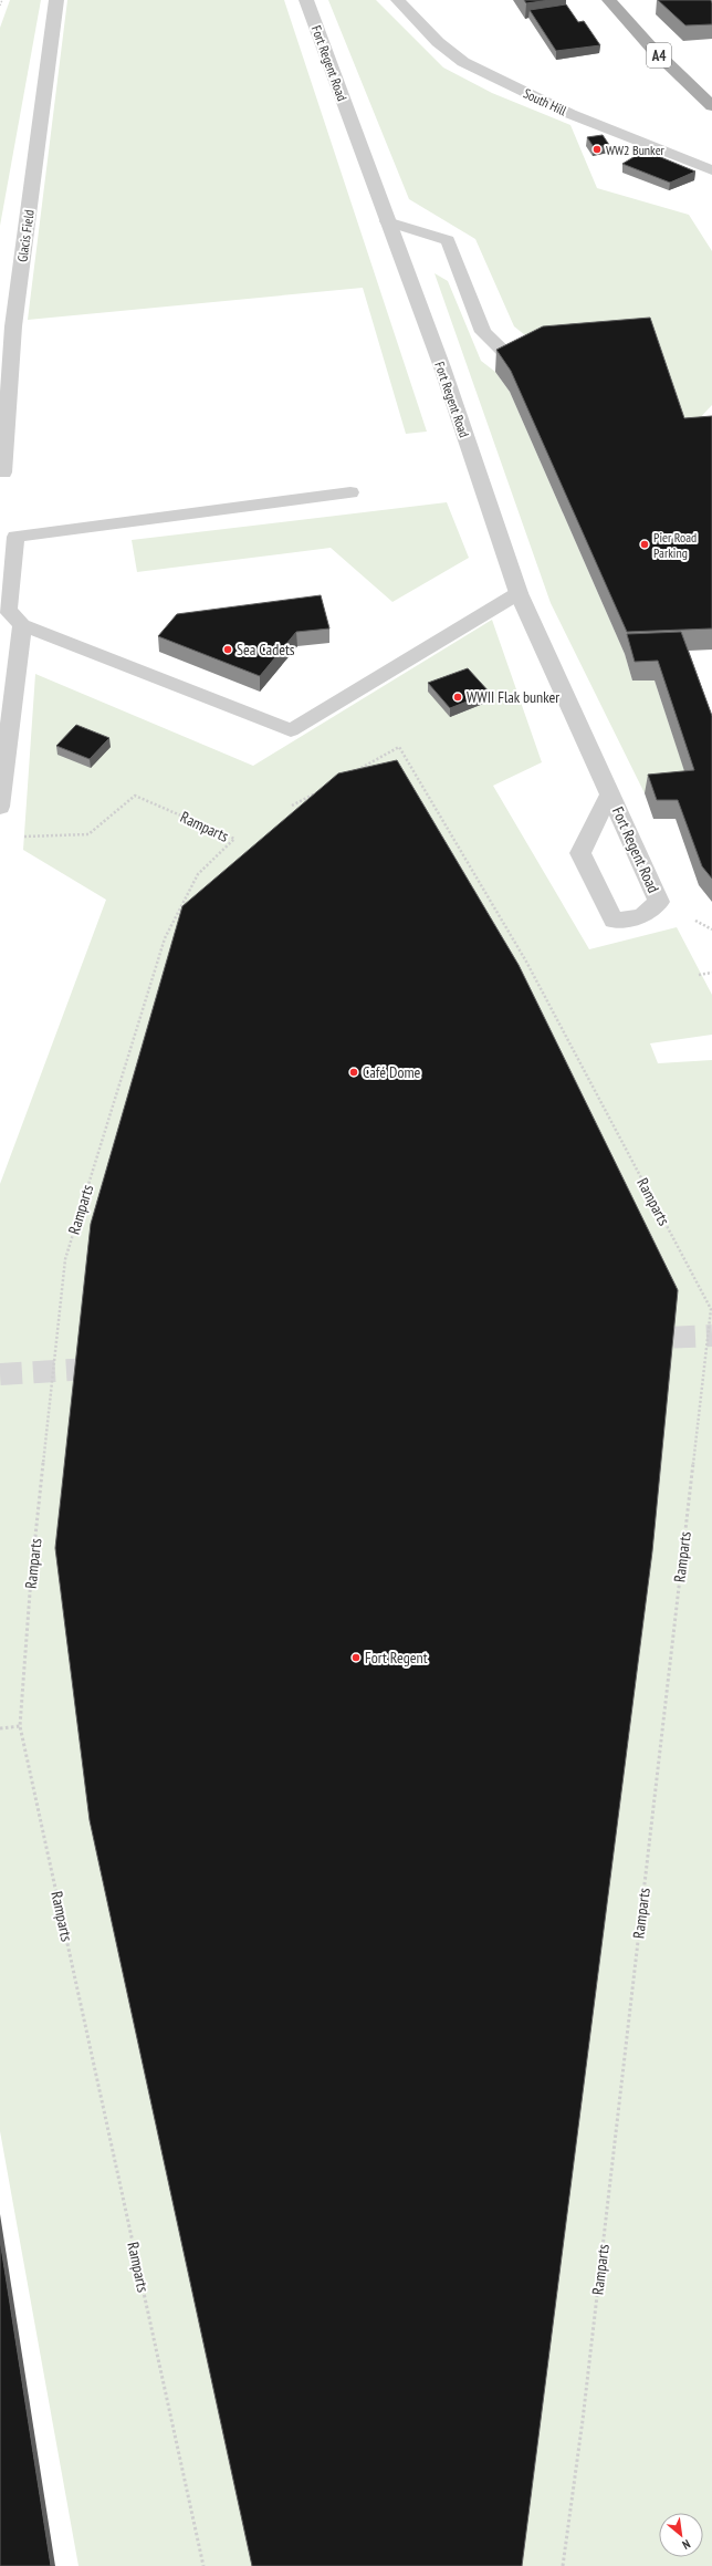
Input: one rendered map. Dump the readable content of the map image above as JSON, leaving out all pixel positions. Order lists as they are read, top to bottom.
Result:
{
  "streets": {
    "main road": ["A4"],
    "street": ["Fort Regent Road", "South Hill", "Glacis Field"],
    "path": ["Ramparts"]
  },
  "places": [
    "WW2 Bunker",
    "Pier Road Parking",
    "Sea Cadets",
    "WWII Flak bunker",
    "Café Dome",
    "Fort Regent"
  ],
  "north": "bottom right"
}
